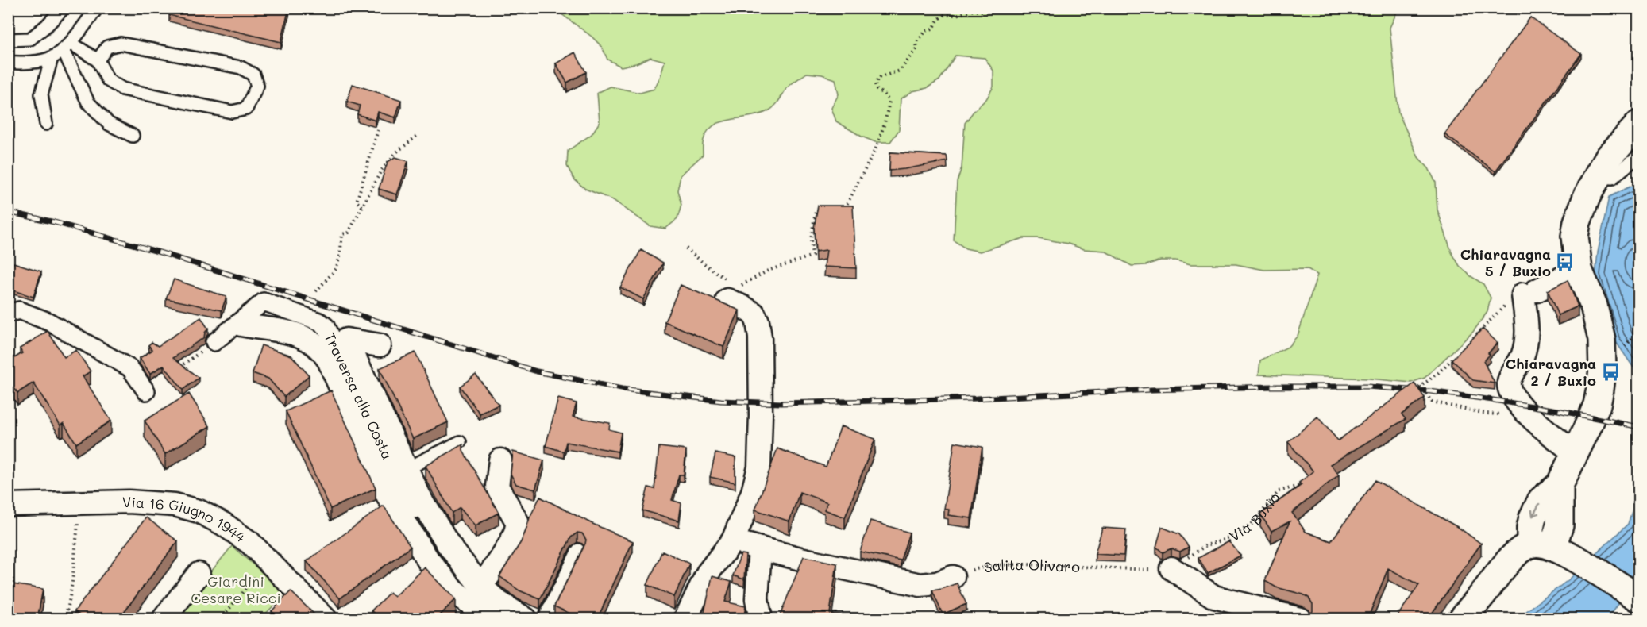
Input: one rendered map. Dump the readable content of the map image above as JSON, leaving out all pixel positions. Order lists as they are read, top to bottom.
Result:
{
  "streets": {
    "street": ["Traversa alla Costa", "Via 16 Giugno 1944"],
    "path": ["Via Buxio", "Salita Olivaro"]
  },
  "crossings": [
    ["Via Buxio", "Salita Olivaro"]
  ],
  "parks": ["Giardini Cesare Ricci"],
  "places": {
    "bus stop": ["Chiaravagna 5 / Buxio", "Chiaravagna 2 / Buxio"]
  }
}
